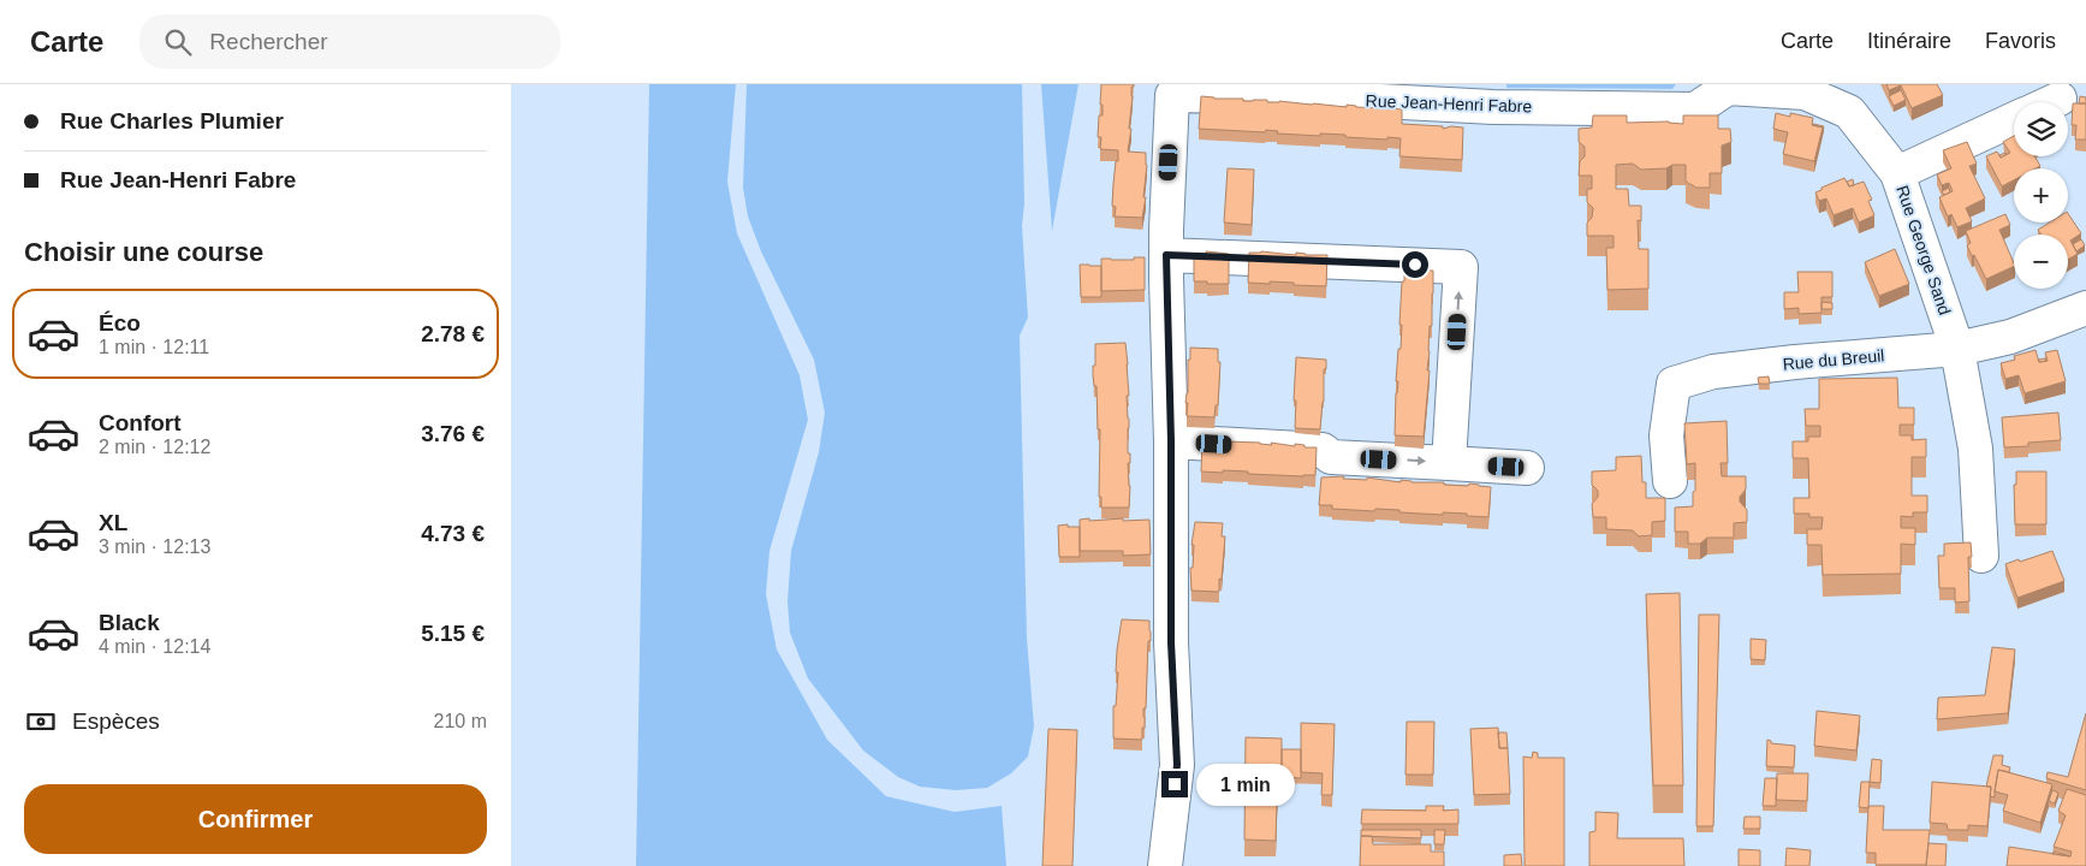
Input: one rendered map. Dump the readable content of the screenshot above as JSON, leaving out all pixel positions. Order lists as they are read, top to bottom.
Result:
{
  "streets": {
    "street": ["Rue Jean-Henri Fabre", "Rue George Sand", "Rue du Breuil"]
  },
  "crossings": [
    ["Rue Jean-Henri Fabre", "Rue George Sand"],
    ["Rue George Sand", "Rue du Breuil"]
  ],
  "page": {
    "header": "Carte",
    "search": "Rechercher",
    "nav": ["Carte", "Itinéraire", "Favoris"],
    "banner": ["Rue Charles Plumier", "Rue Jean-Henri Fabre"],
    "map_buttons": ["+", "−"],
    "heading": "Choisir une course",
    "list": [
      {
        "name": "Éco",
        "note": "1 min · 12:11",
        "value": "2.78 €"
      },
      {
        "name": "Confort",
        "note": "2 min · 12:12",
        "value": "3.76 €"
      },
      {
        "name": "XL",
        "note": "3 min · 12:13",
        "value": "4.73 €"
      },
      {
        "name": "Black",
        "note": "4 min · 12:14",
        "value": "5.15 €"
      }
    ],
    "pay": ["Espèces", "210 m"],
    "bubble": "1 min",
    "buttons": "Confirmer"
  }
}
